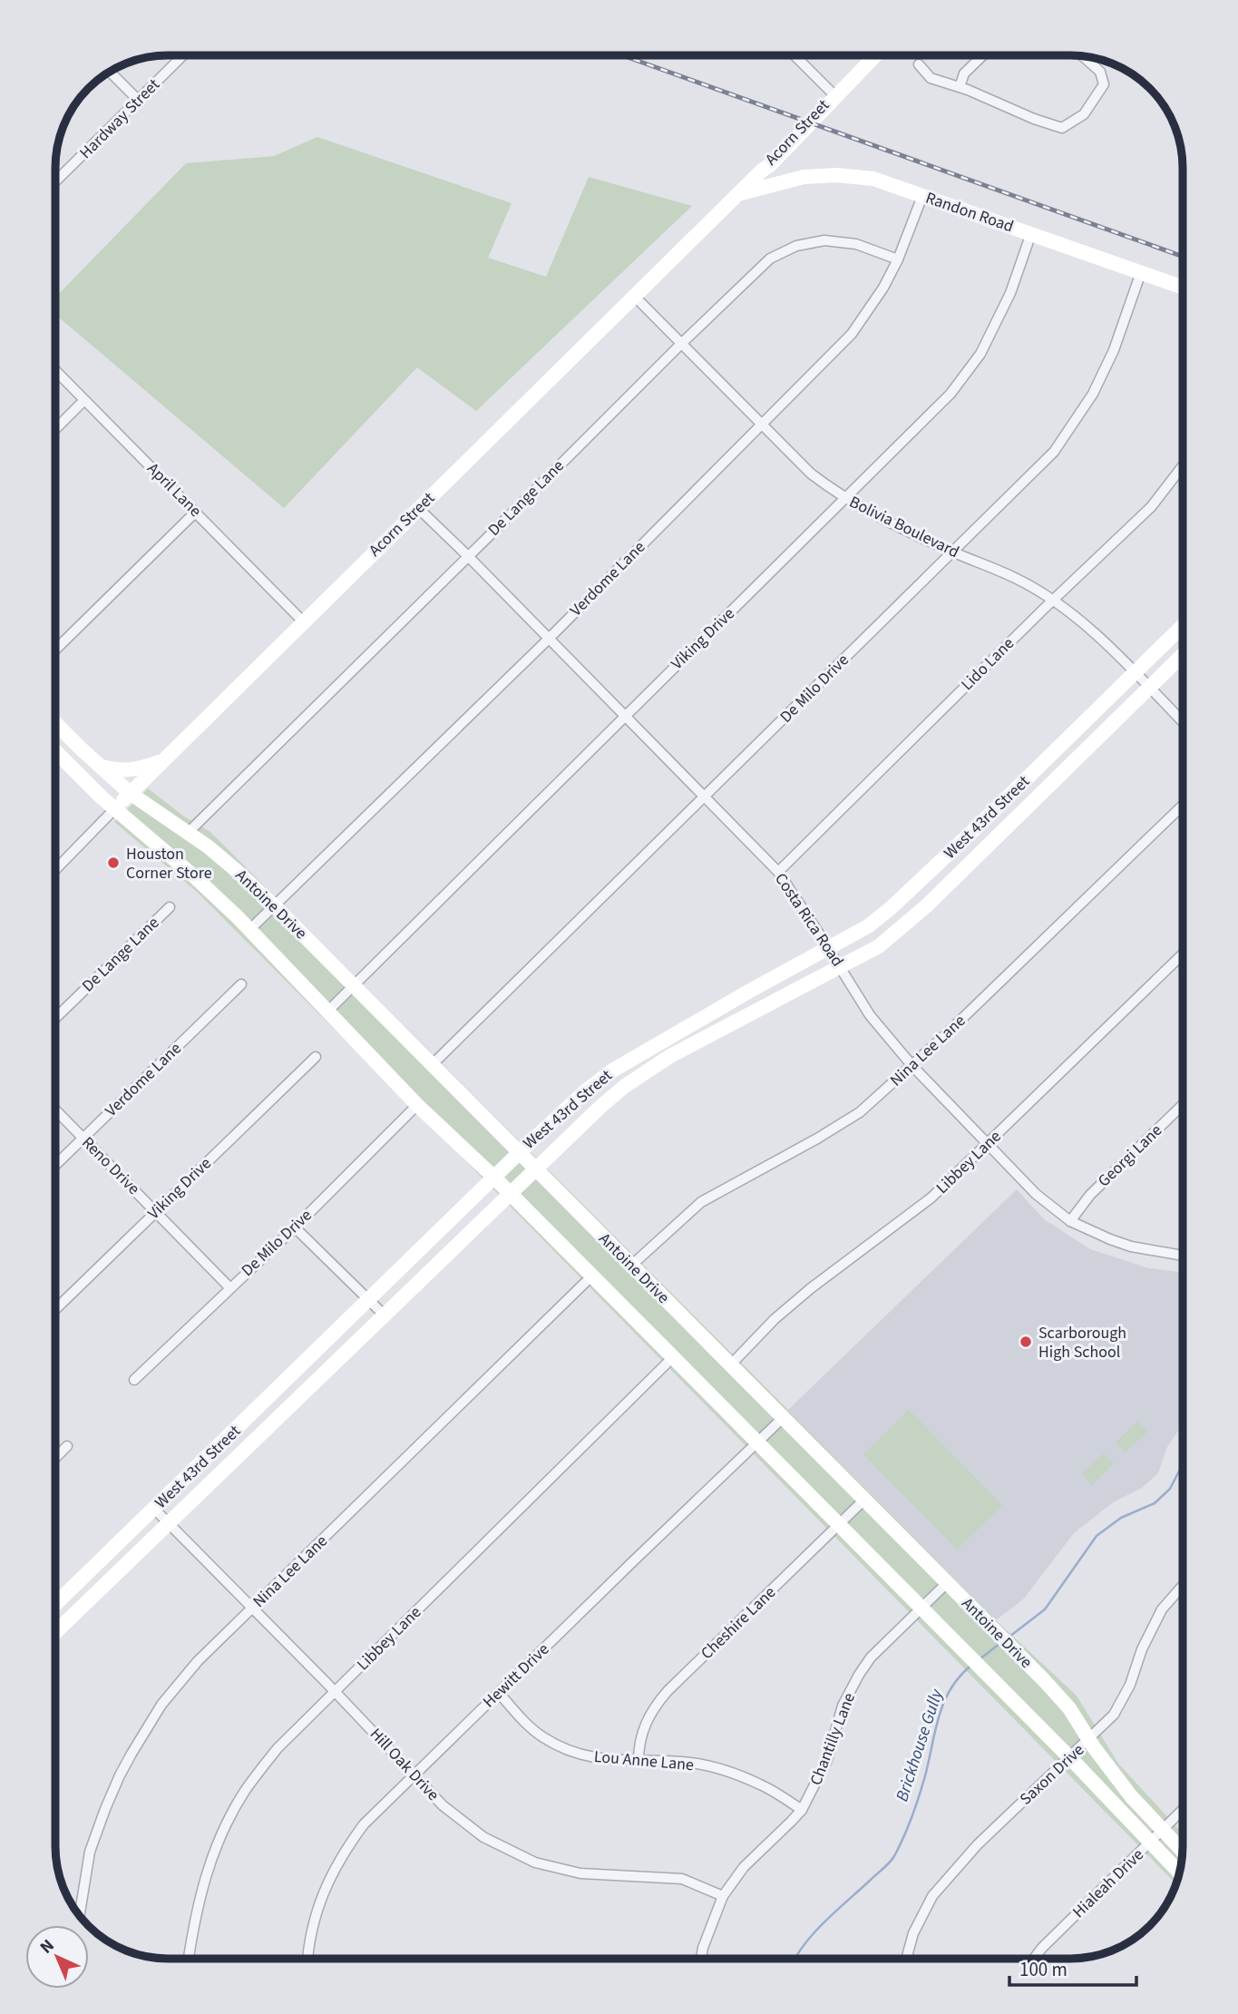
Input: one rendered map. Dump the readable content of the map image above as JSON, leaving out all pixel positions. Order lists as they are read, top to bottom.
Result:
{
  "streets": {
    "main road": [
      "Acorn Street",
      "Randon Road",
      "West 43rd Street",
      "Antoine Drive"
    ],
    "street": [
      "Hardway Street",
      "April Lane",
      "De Lange Lane",
      "Bolivia Boulevard",
      "Verdome Lane",
      "Viking Drive",
      "Lido Lane",
      "De Milo Drive",
      "Costa Rica Road",
      "Nina Lee Lane",
      "Georgi Lane",
      "Libbey Lane",
      "Reno Drive",
      "Cheshire Lane",
      "Hewitt Drive",
      "Chantilly Lane",
      "Lou Anne Lane",
      "Hill Oak Drive",
      "Saxon Drive",
      "Hialeah Drive"
    ]
  },
  "crossings": [
    ["Acorn Street", "Randon Road"],
    ["Acorn Street", "April Lane"],
    ["Acorn Street", "Bolivia Boulevard"],
    ["Acorn Street", "Antoine Drive"],
    ["Acorn Street", "Costa Rica Road"],
    ["Randon Road", "Verdome Lane"],
    ["Randon Road", "Viking Drive"],
    ["Randon Road", "De Milo Drive"],
    ["De Lange Lane", "Bolivia Boulevard"],
    ["De Lange Lane", "Verdome Lane"],
    ["De Lange Lane", "Antoine Drive"],
    ["De Lange Lane", "Costa Rica Road"],
    ["Bolivia Boulevard", "Verdome Lane"],
    ["Bolivia Boulevard", "Viking Drive"],
    ["Bolivia Boulevard", "Lido Lane"],
    ["Bolivia Boulevard", "De Milo Drive"],
    ["Bolivia Boulevard", "West 43rd Street"],
    ["Verdome Lane", "Antoine Drive"],
    ["Verdome Lane", "Costa Rica Road"],
    ["Verdome Lane", "Reno Drive"],
    ["Viking Drive", "Antoine Drive"],
    ["Viking Drive", "Costa Rica Road"],
    ["Viking Drive", "Reno Drive"],
    ["Lido Lane", "Costa Rica Road"],
    ["De Milo Drive", "Antoine Drive"],
    ["De Milo Drive", "Costa Rica Road"],
    ["De Milo Drive", "Reno Drive"],
    ["West 43rd Street", "Antoine Drive"],
    ["West 43rd Street", "Costa Rica Road"],
    ["West 43rd Street", "Hill Oak Drive"],
    ["Antoine Drive", "Nina Lee Lane"],
    ["Antoine Drive", "Libbey Lane"],
    ["Antoine Drive", "Cheshire Lane"],
    ["Antoine Drive", "Hewitt Drive"],
    ["Antoine Drive", "Chantilly Lane"],
    ["Antoine Drive", "Saxon Drive"],
    ["Antoine Drive", "Hialeah Drive"],
    ["Costa Rica Road", "Nina Lee Lane"],
    ["Costa Rica Road", "Georgi Lane"],
    ["Costa Rica Road", "Libbey Lane"],
    ["Nina Lee Lane", "Hill Oak Drive"],
    ["Libbey Lane", "Hill Oak Drive"],
    ["Cheshire Lane", "Lou Anne Lane"],
    ["Hewitt Drive", "Lou Anne Lane"],
    ["Hewitt Drive", "Hill Oak Drive"],
    ["Chantilly Lane", "Lou Anne Lane"],
    ["Chantilly Lane", "Hill Oak Drive"]
  ],
  "water": ["Brickhouse Gully"],
  "places": ["Houston Corner Store", "Scarborough High School"],
  "scale_bar": "100 m",
  "north": "top left"
}
